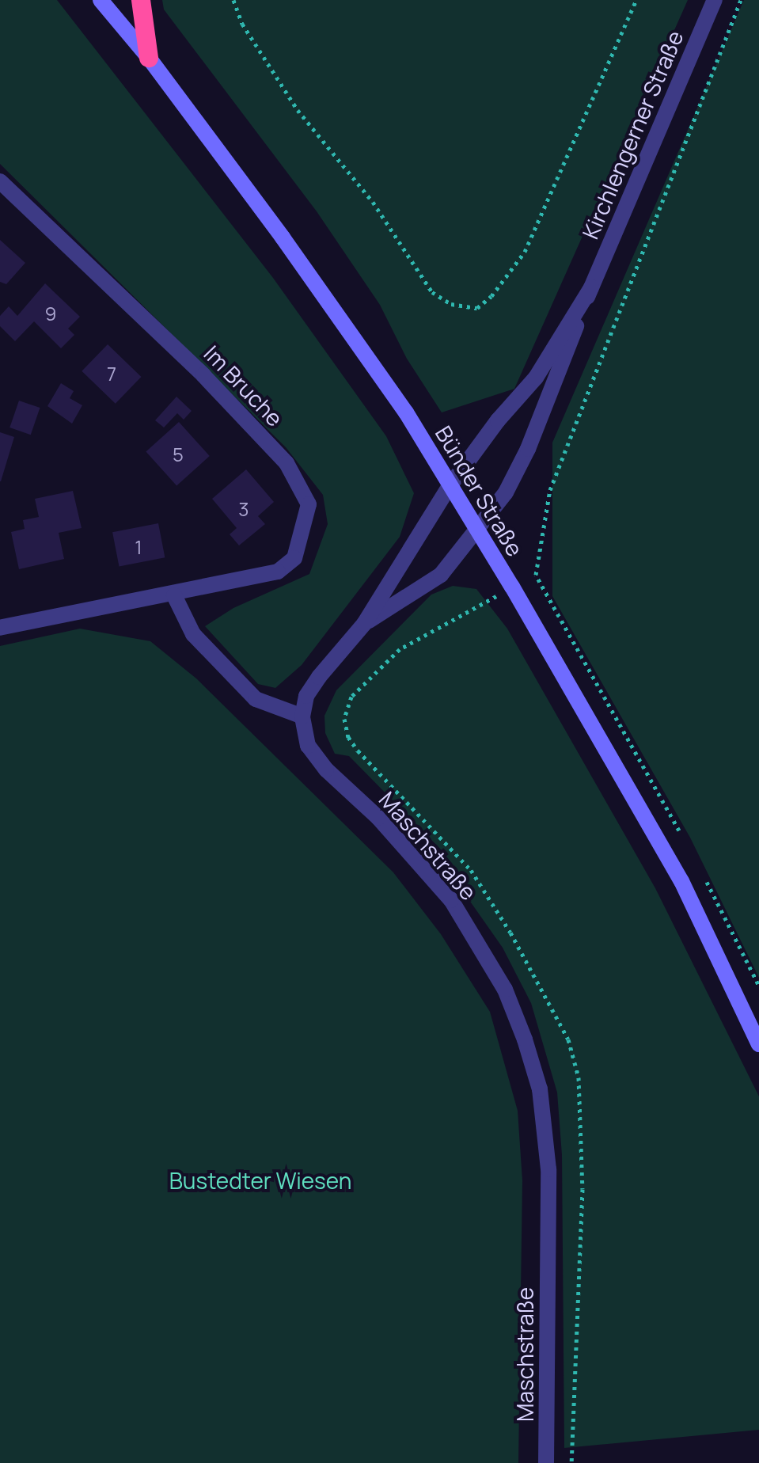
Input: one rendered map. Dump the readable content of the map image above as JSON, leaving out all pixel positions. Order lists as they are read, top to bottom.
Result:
{
  "streets": {
    "main road": ["Bünder Straße"],
    "street": ["Kirchlengerner Straße", "Im Bruche", "Maschstraße"]
  },
  "crossings": [
    ["Kirchlengerner Straße", "Bünder Straße"]
  ],
  "parks": ["Bustedter Wiesen"],
  "house_numbers": [
    "9",
    "7",
    "5",
    "3",
    "1"
  ]
}
